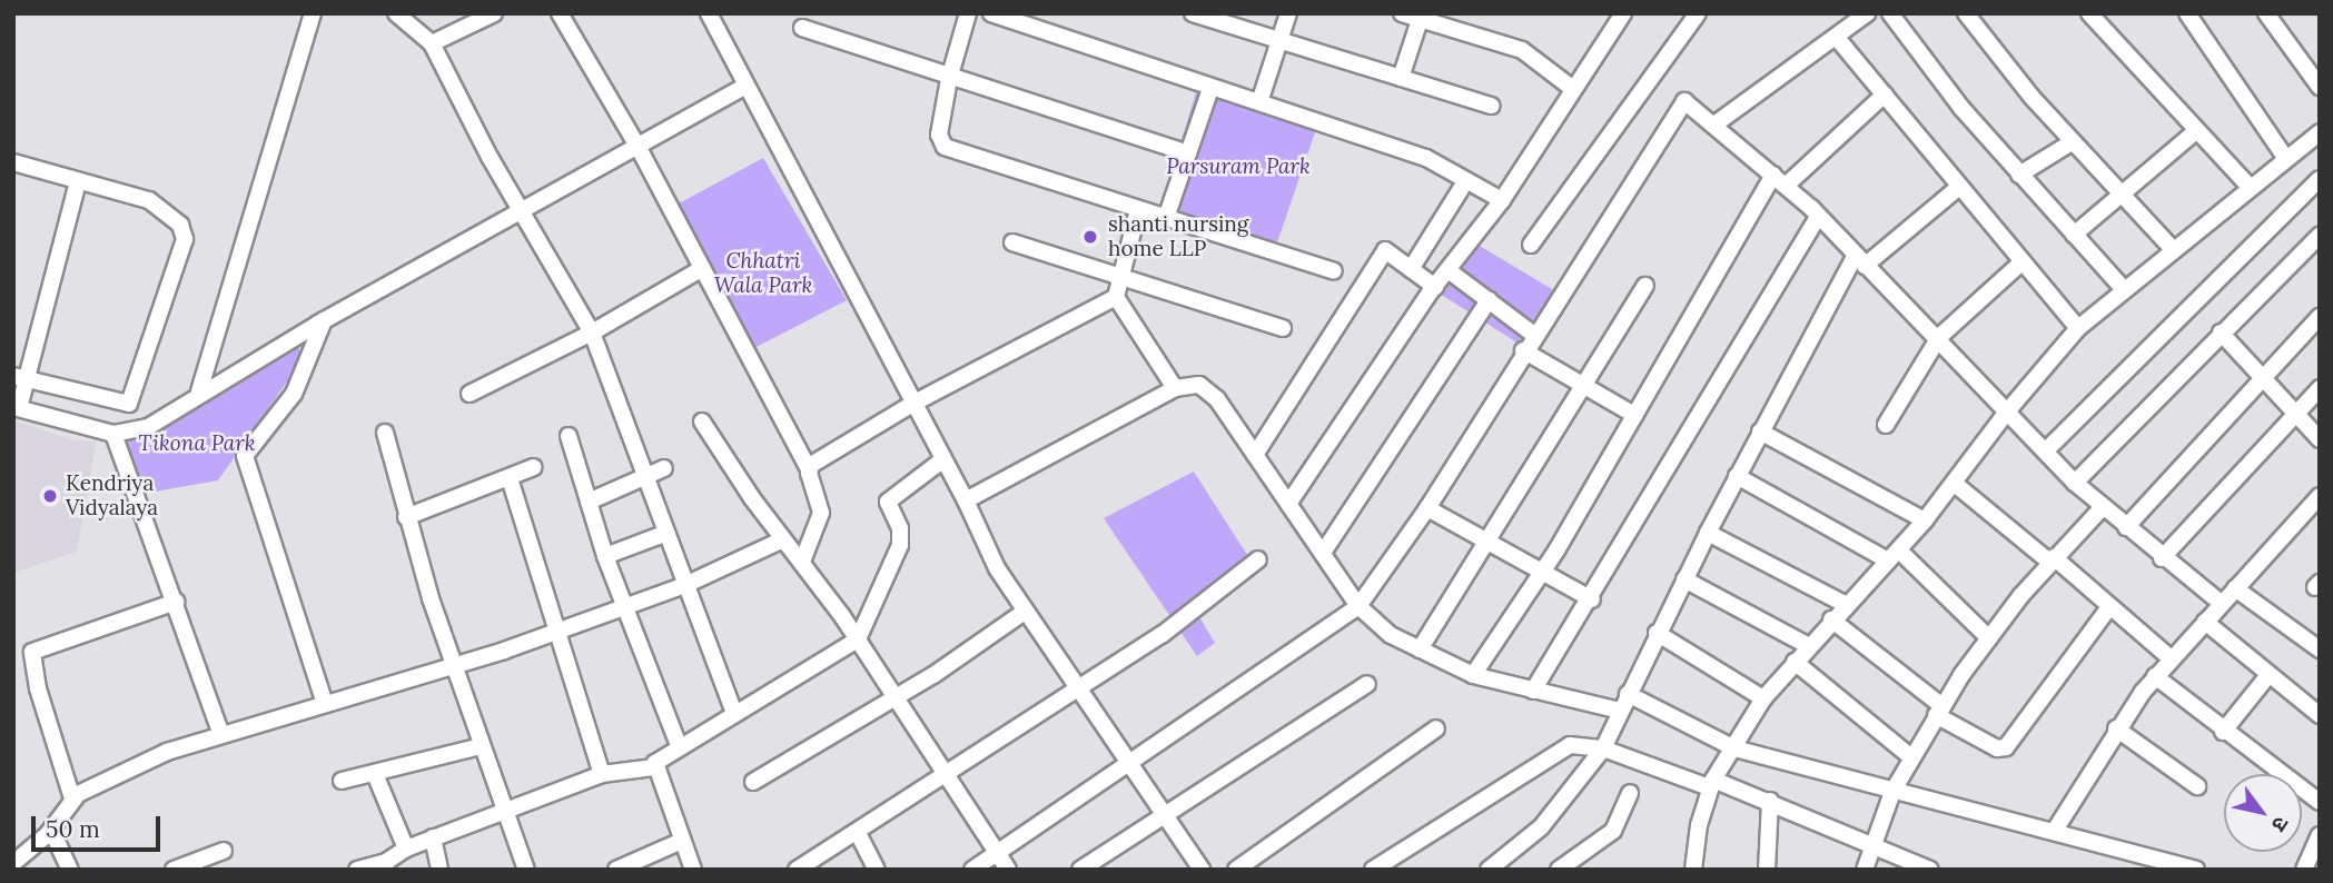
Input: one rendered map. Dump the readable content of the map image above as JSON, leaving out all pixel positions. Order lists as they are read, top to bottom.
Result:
{
  "parks": ["Parsuram Park", "Chhatri Wala Park", "Tikona Park"],
  "places": ["shanti nursing home LLP", "Kendriya Vidyalaya"],
  "scale_bar": "50 m",
  "north": "bottom right"
}
